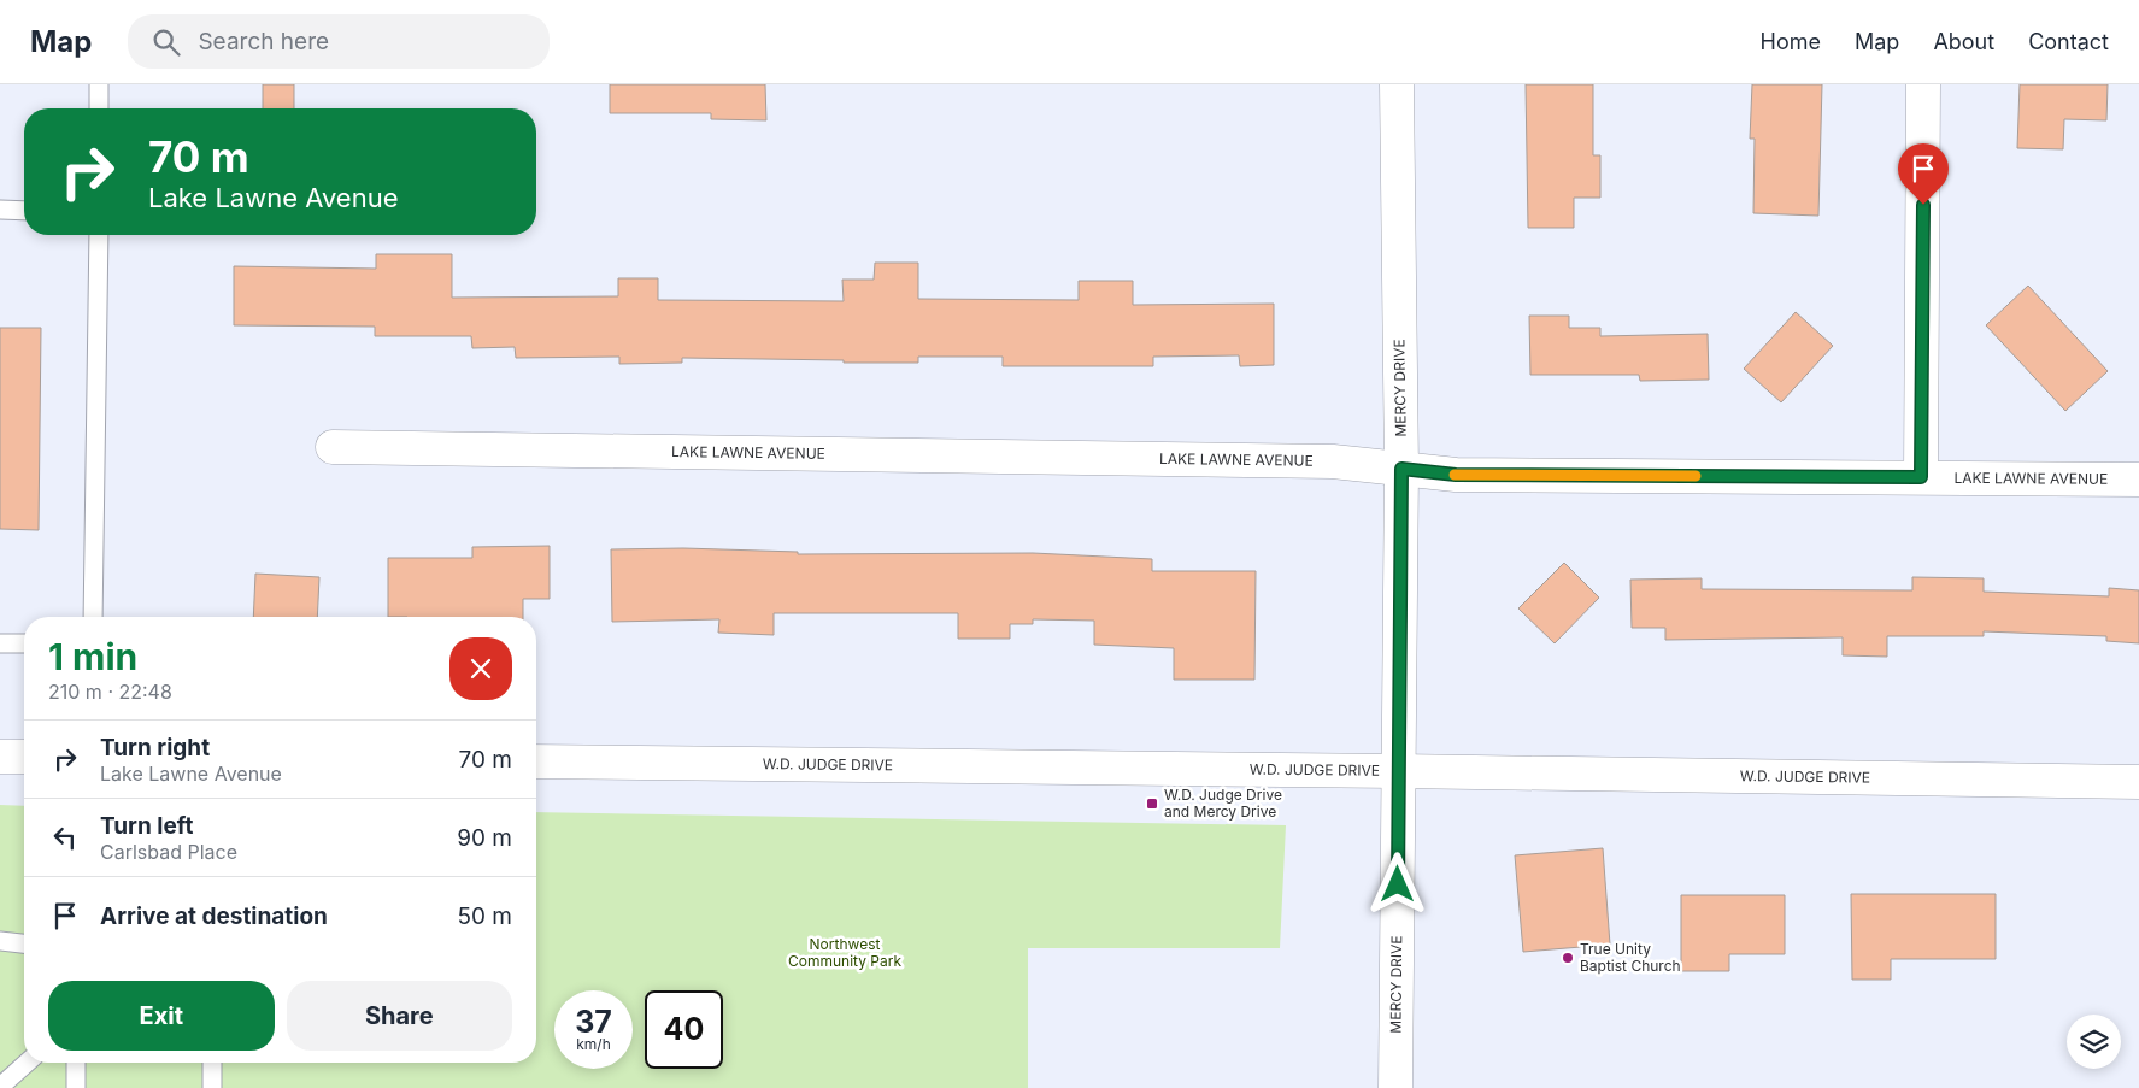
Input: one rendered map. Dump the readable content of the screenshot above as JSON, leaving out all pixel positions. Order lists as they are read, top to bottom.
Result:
{
  "streets": {
    "street": ["MERCY DRIVE", "LAKE LAWNE AVENUE", "W.D. JUDGE DRIVE"]
  },
  "crossings": [
    ["MERCY DRIVE", "LAKE LAWNE AVENUE"],
    ["MERCY DRIVE", "W.D. JUDGE DRIVE"]
  ],
  "parks": ["Northwest Community Park"],
  "places": {
    "transit": ["W.D. Judge Drive and Mercy Drive"],
    "other": ["True Unity Baptist Church"]
  },
  "page": {
    "header": "Map",
    "search": "Search here",
    "nav": [
      "Home",
      "Map",
      "About",
      "Contact"
    ],
    "turn": ["70 m", "Lake Lawne Avenue"],
    "heading": ["1 min", "210 m · 22:48"],
    "list": [
      {
        "name": "Turn right",
        "note": "Lake Lawne Avenue",
        "value": "70 m"
      },
      {
        "name": "Turn left",
        "note": "Carlsbad Place",
        "value": "90 m"
      },
      {
        "name": "Arrive at destination",
        "value": "50 m"
      }
    ],
    "buttons": ["Exit", "Share"],
    "speed": "37 km/h",
    "limit": "40"
  }
}
